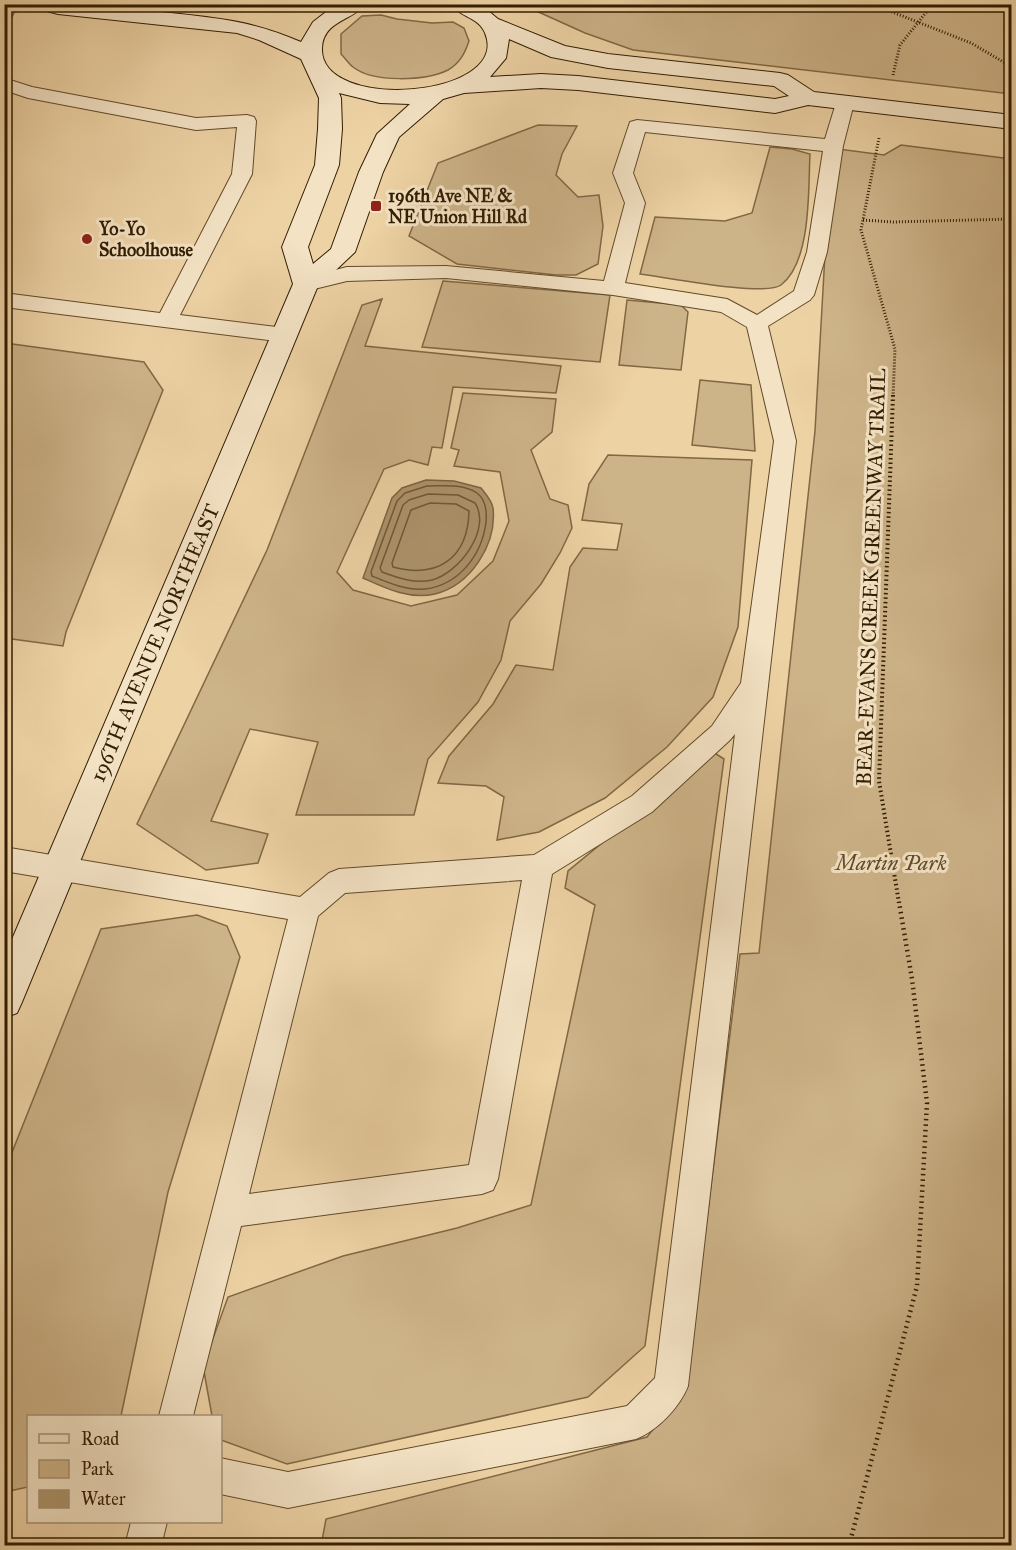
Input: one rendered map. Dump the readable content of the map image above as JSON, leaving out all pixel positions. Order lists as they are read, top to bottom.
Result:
{
  "streets": {
    "street": ["196TH AVENUE NORTHEAST"],
    "path": ["BEAR-EVANS CREEK GREENWAY TRAIL"]
  },
  "parks": ["Martin Park"],
  "places": {
    "transit": ["196th Ave NE & NE Union Hill Rd"],
    "other": ["Yo-Yo Schoolhouse"]
  },
  "legend": ["Road", "Park", "Water"]
}
